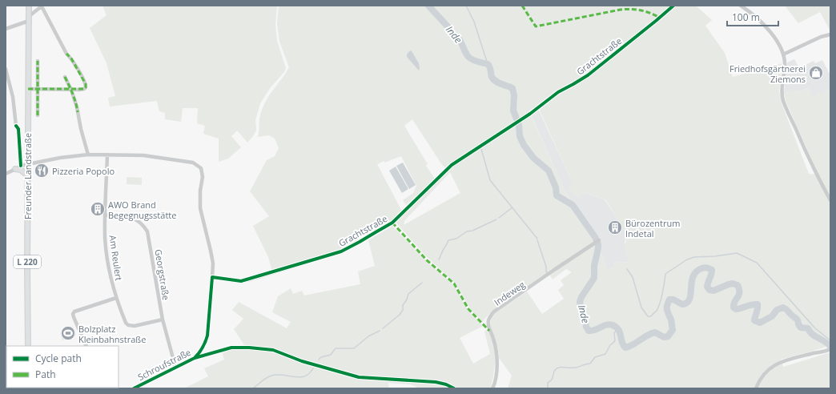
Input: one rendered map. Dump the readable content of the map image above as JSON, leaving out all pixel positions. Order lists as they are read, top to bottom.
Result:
{
  "streets": {
    "main road": ["Freunder Landstraße", "L 220"],
    "street": [
      "Grachtstraße",
      "Am Reulert",
      "Georgstraße",
      "Indeweg",
      "Schroufstraße"
    ]
  },
  "crossings": [
    ["Grachtstraße", "Schroufstraße"],
    ["Freunder Landstraße", "Schroufstraße"],
    ["Am Reulert", "Georgstraße"],
    ["Am Reulert", "Schroufstraße"],
    ["Georgstraße", "Schroufstraße"]
  ],
  "water": ["Inde"],
  "places": {
    "shop": ["Friedhofsgärtnerei Ziemons"],
    "restaurant": ["Pizzeria Popolo"],
    "building": ["AWO Brand Begegnugsstätte", "Bürozentrum Indetal"],
    "sports": ["Bolzplatz Kleinbahnstraße"]
  },
  "legend": ["Cycle path", "Path"],
  "scale_bar": "100 m"
}
